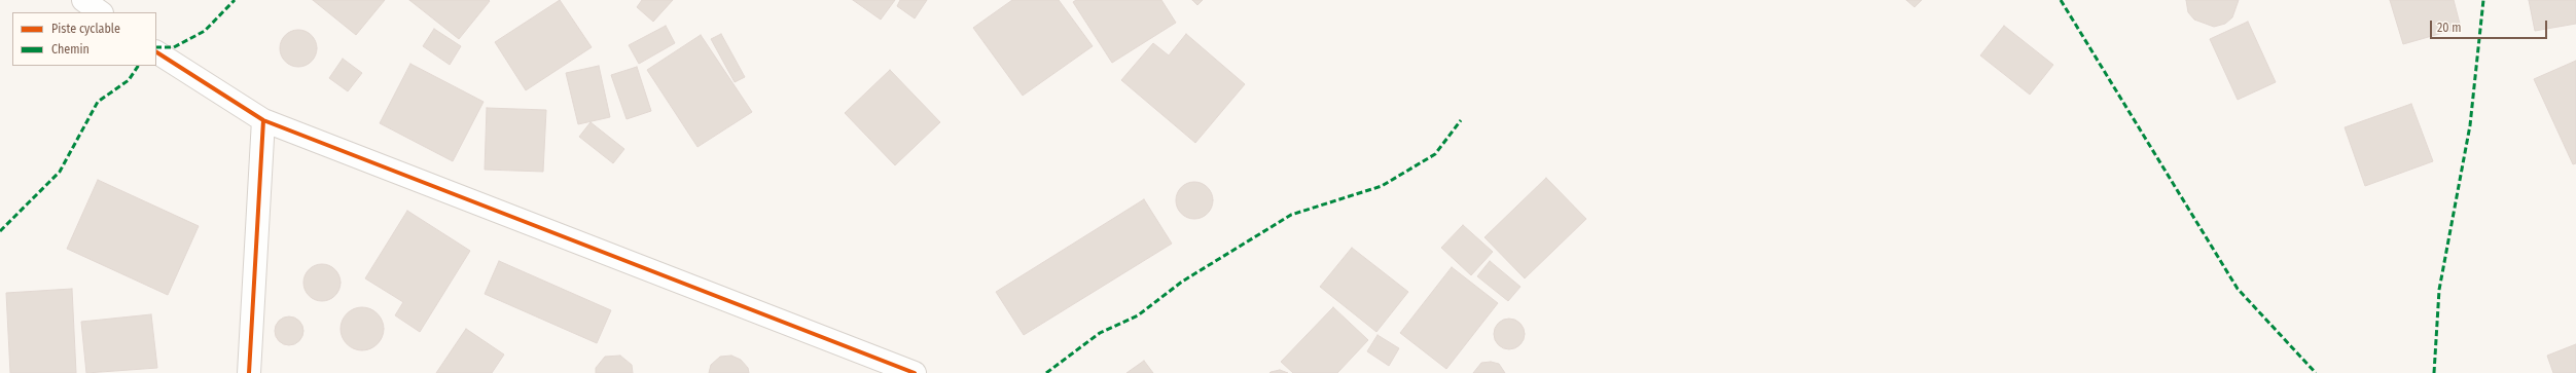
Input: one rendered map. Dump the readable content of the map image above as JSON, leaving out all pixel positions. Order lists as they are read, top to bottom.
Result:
{
  "legend": ["Piste cyclable", "Chemin"],
  "scale_bar": "20 m"
}
